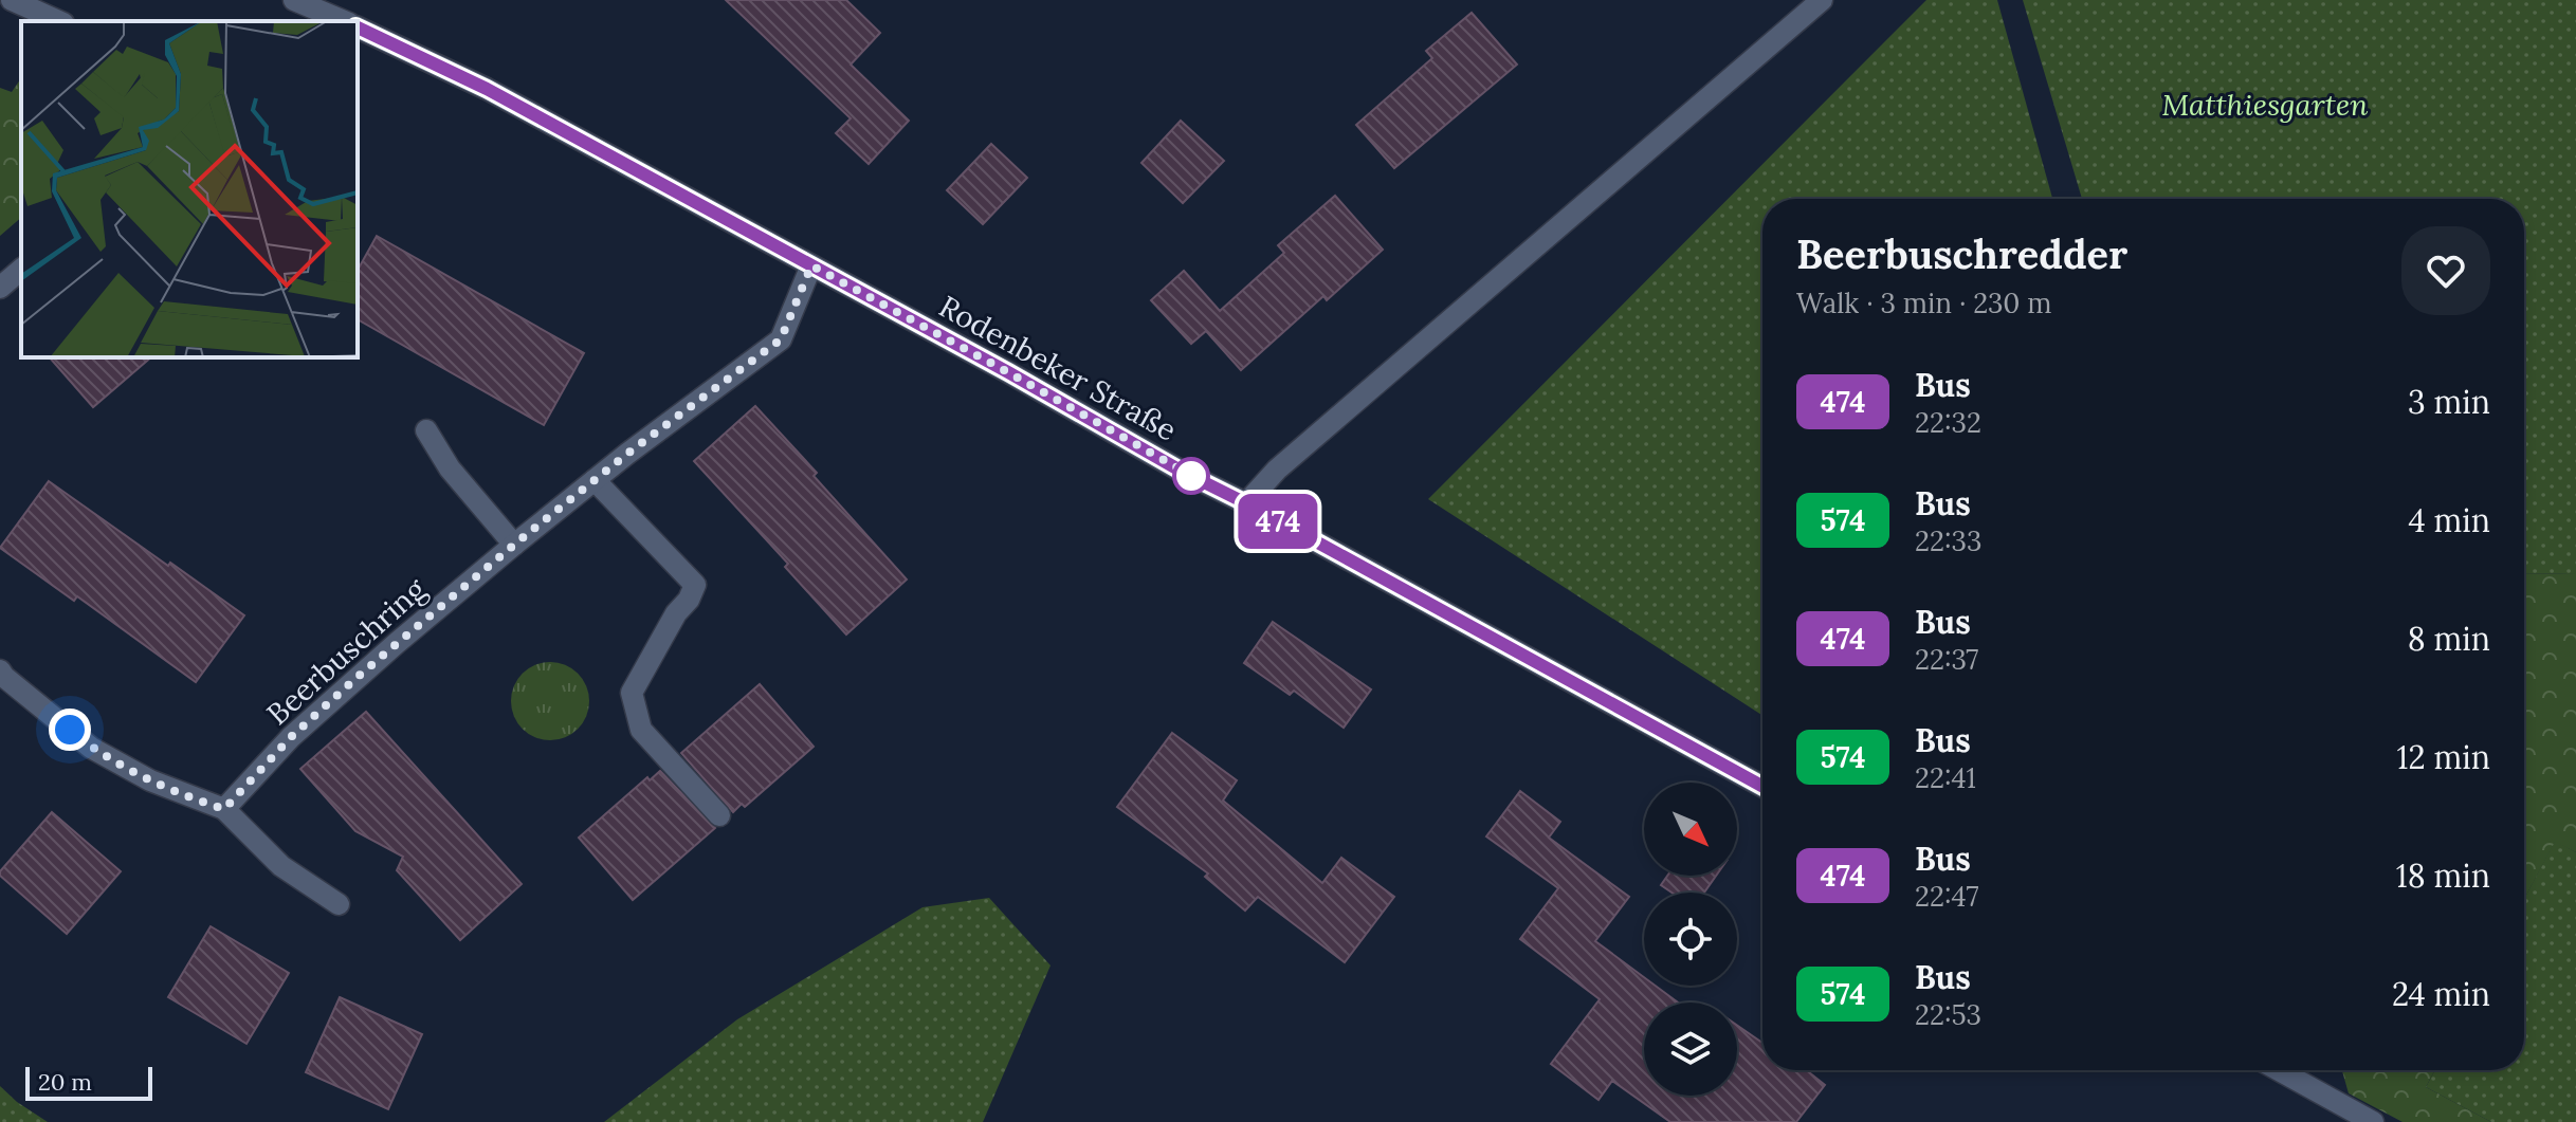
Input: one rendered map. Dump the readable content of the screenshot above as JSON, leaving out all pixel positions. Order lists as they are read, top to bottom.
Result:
{
  "streets": {
    "street": ["Rodenbeker Straße", "Beerbuschring"]
  },
  "crossings": [
    ["Rodenbeker Straße", "Beerbuschring"]
  ],
  "parks": ["Matthiesgarten"],
  "lines": ["bus line 474"],
  "scale_bar": "20 m",
  "north": "bottom right",
  "page": {
    "on_map": "474",
    "heading": ["Beerbuschredder", "Walk · 3 min · 230 m"],
    "list": [
      {
        "mark": "474",
        "name": "Bus",
        "note": "22:32",
        "value": "3 min"
      },
      {
        "mark": "574",
        "name": "Bus",
        "note": "22:33",
        "value": "4 min"
      },
      {
        "mark": "474",
        "name": "Bus",
        "note": "22:37",
        "value": "8 min"
      },
      {
        "mark": "574",
        "name": "Bus",
        "note": "22:41",
        "value": "12 min"
      },
      {
        "mark": "474",
        "name": "Bus",
        "note": "22:47",
        "value": "18 min"
      },
      {
        "mark": "574",
        "name": "Bus",
        "note": "22:53",
        "value": "24 min"
      }
    ],
    "scale": "20 m"
  }
}
